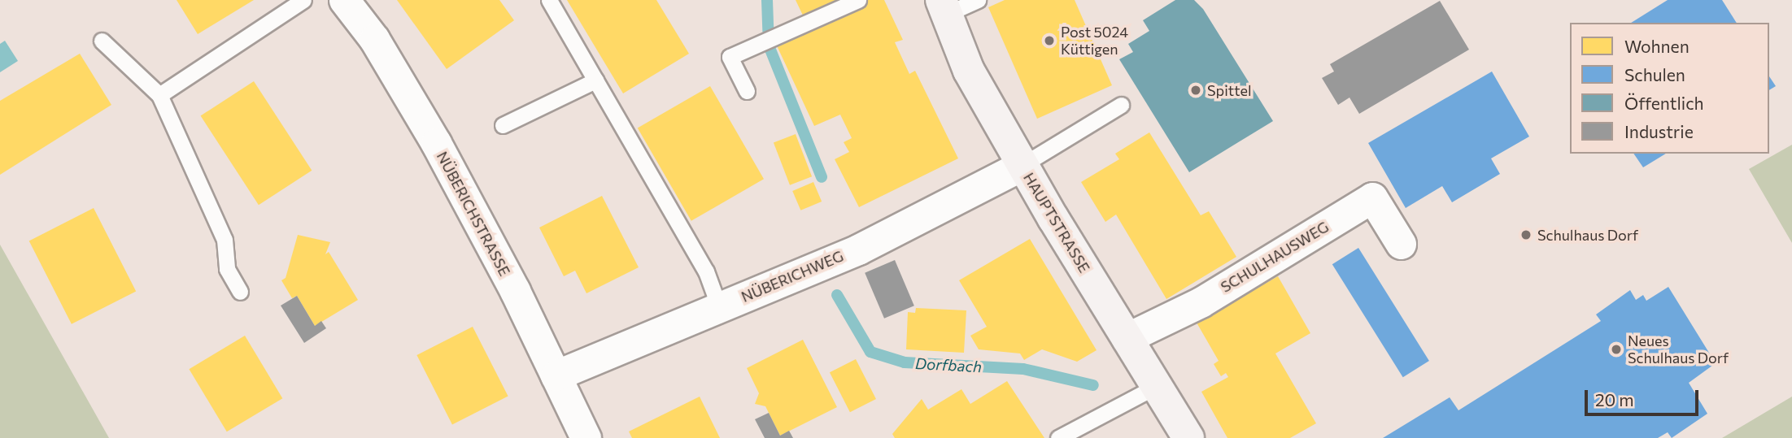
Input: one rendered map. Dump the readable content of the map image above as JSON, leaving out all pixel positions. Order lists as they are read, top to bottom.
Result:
{
  "streets": {
    "street": [
      "NÜBERICHSTRASSE",
      "HAUPTSTRASSE",
      "SCHULHAUSWEG",
      "NÜBERICHWEG"
    ]
  },
  "crossings": [
    ["NÜBERICHSTRASSE", "NÜBERICHWEG"],
    ["HAUPTSTRASSE", "SCHULHAUSWEG"],
    ["HAUPTSTRASSE", "NÜBERICHWEG"]
  ],
  "water": ["Dorfbach"],
  "places": [
    "Post 5024 Küttigen",
    "Spittel",
    "Schulhaus Dorf",
    "Neues Schulhaus Dorf"
  ],
  "legend": [
    "Wohnen",
    "Schulen",
    "Öffentlich",
    "Industrie"
  ],
  "scale_bar": "20 m"
}
